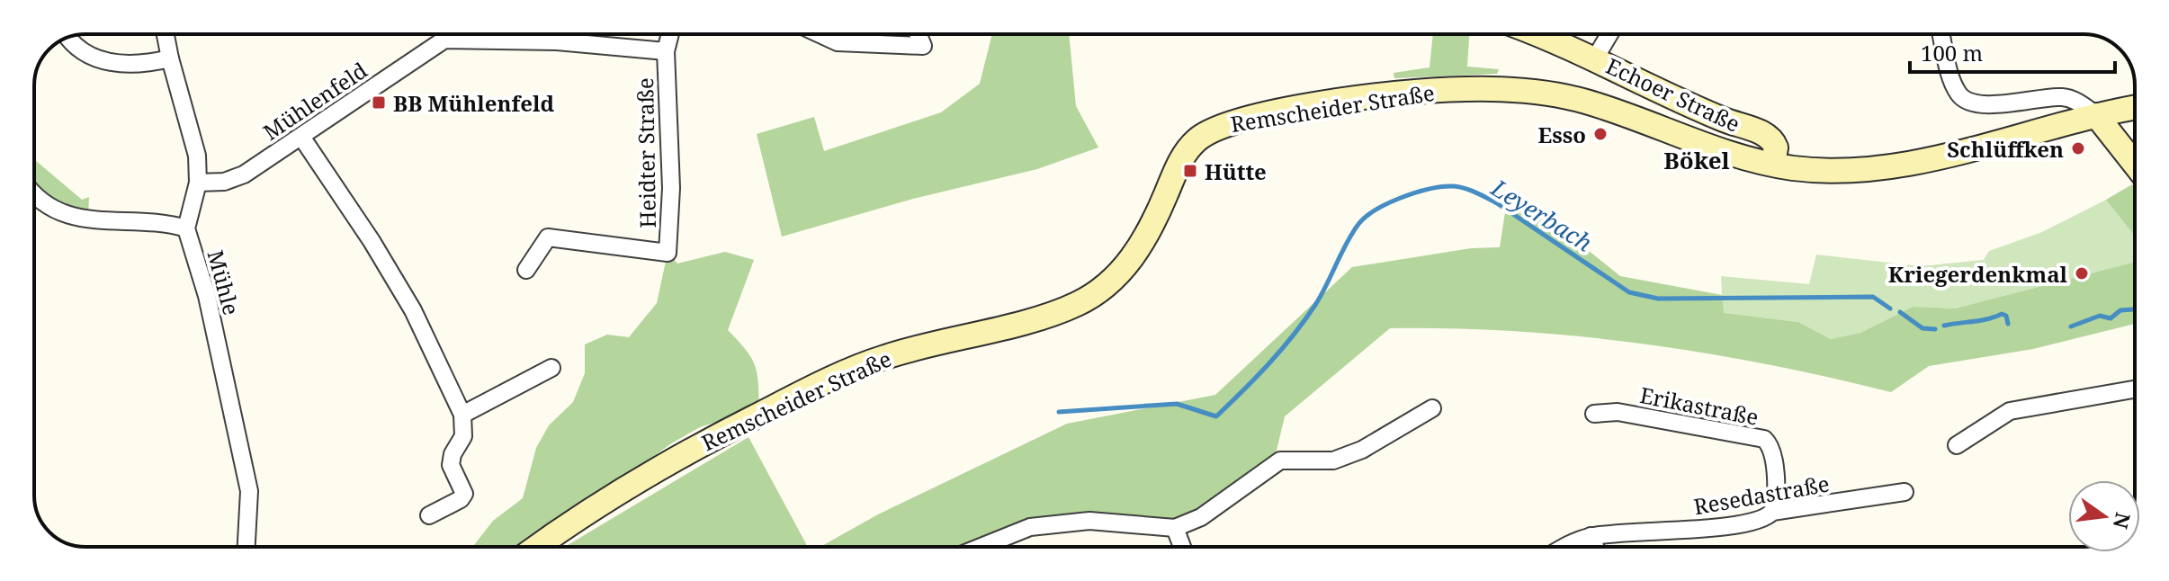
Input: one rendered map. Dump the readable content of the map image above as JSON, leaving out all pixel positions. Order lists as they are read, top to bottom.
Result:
{
  "streets": {
    "main road": ["Echoer Straße", "Remscheider Straße"],
    "street": [
      "Mühlenfeld",
      "Heidter Straße",
      "Mühle",
      "Erikastraße",
      "Resedastraße"
    ]
  },
  "crossings": [
    ["Echoer Straße", "Remscheider Straße"],
    ["Mühlenfeld", "Heidter Straße"],
    ["Mühlenfeld", "Mühle"],
    ["Erikastraße", "Resedastraße"]
  ],
  "districts": ["Bökel"],
  "water": ["Leyerbach"],
  "places": {
    "transit": ["BB Mühlenfeld", "Hütte"],
    "other": ["Esso", "Schlüffken", "Kriegerdenkmal"]
  },
  "scale_bar": "100 m",
  "north": "right"
}
